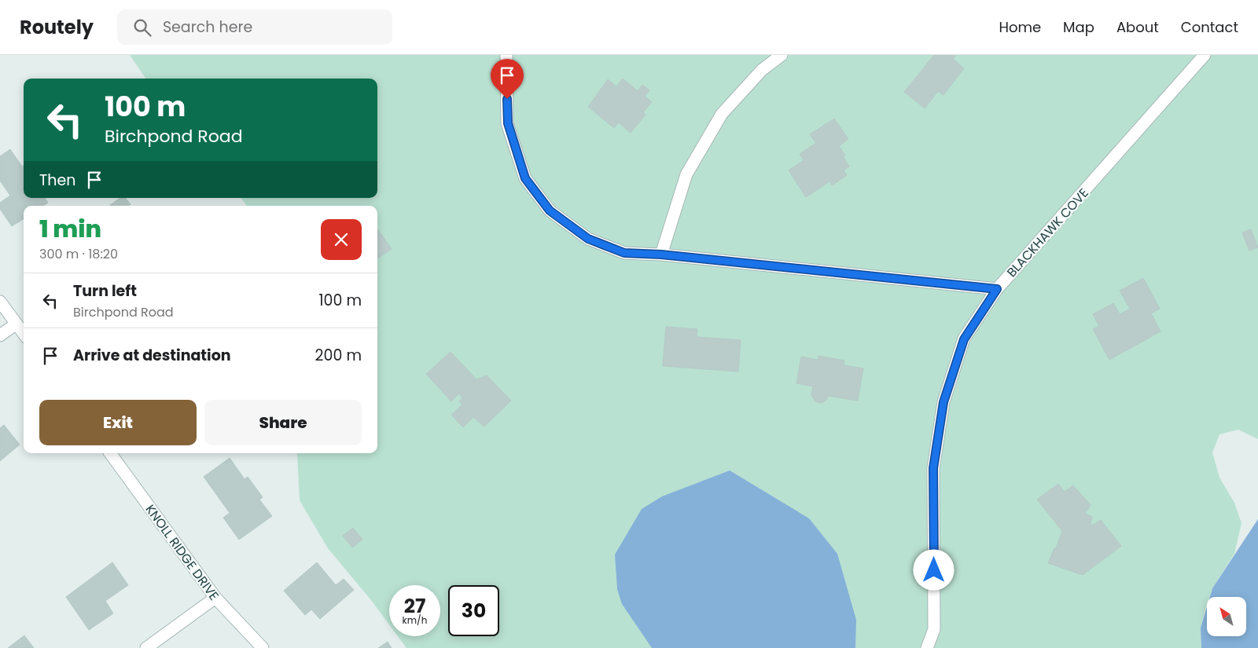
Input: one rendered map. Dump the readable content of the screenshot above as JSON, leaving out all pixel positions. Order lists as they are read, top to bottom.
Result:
{
  "streets": {
    "street": ["BLACKHAWK COVE", "KNOLL RIDGE DRIVE"]
  },
  "north": "top left",
  "page": {
    "header": "Routely",
    "search": "Search here",
    "nav": [
      "Home",
      "Map",
      "About",
      "Contact"
    ],
    "turn": ["100 m", "Birchpond Road"],
    "then": "Then",
    "heading": ["1 min", "300 m · 18:20"],
    "list": [
      {
        "name": "Turn left",
        "note": "Birchpond Road",
        "value": "100 m"
      },
      {
        "name": "Arrive at destination",
        "value": "200 m"
      }
    ],
    "buttons": ["Exit", "Share"],
    "speed": "27 km/h",
    "limit": "30"
  }
}
